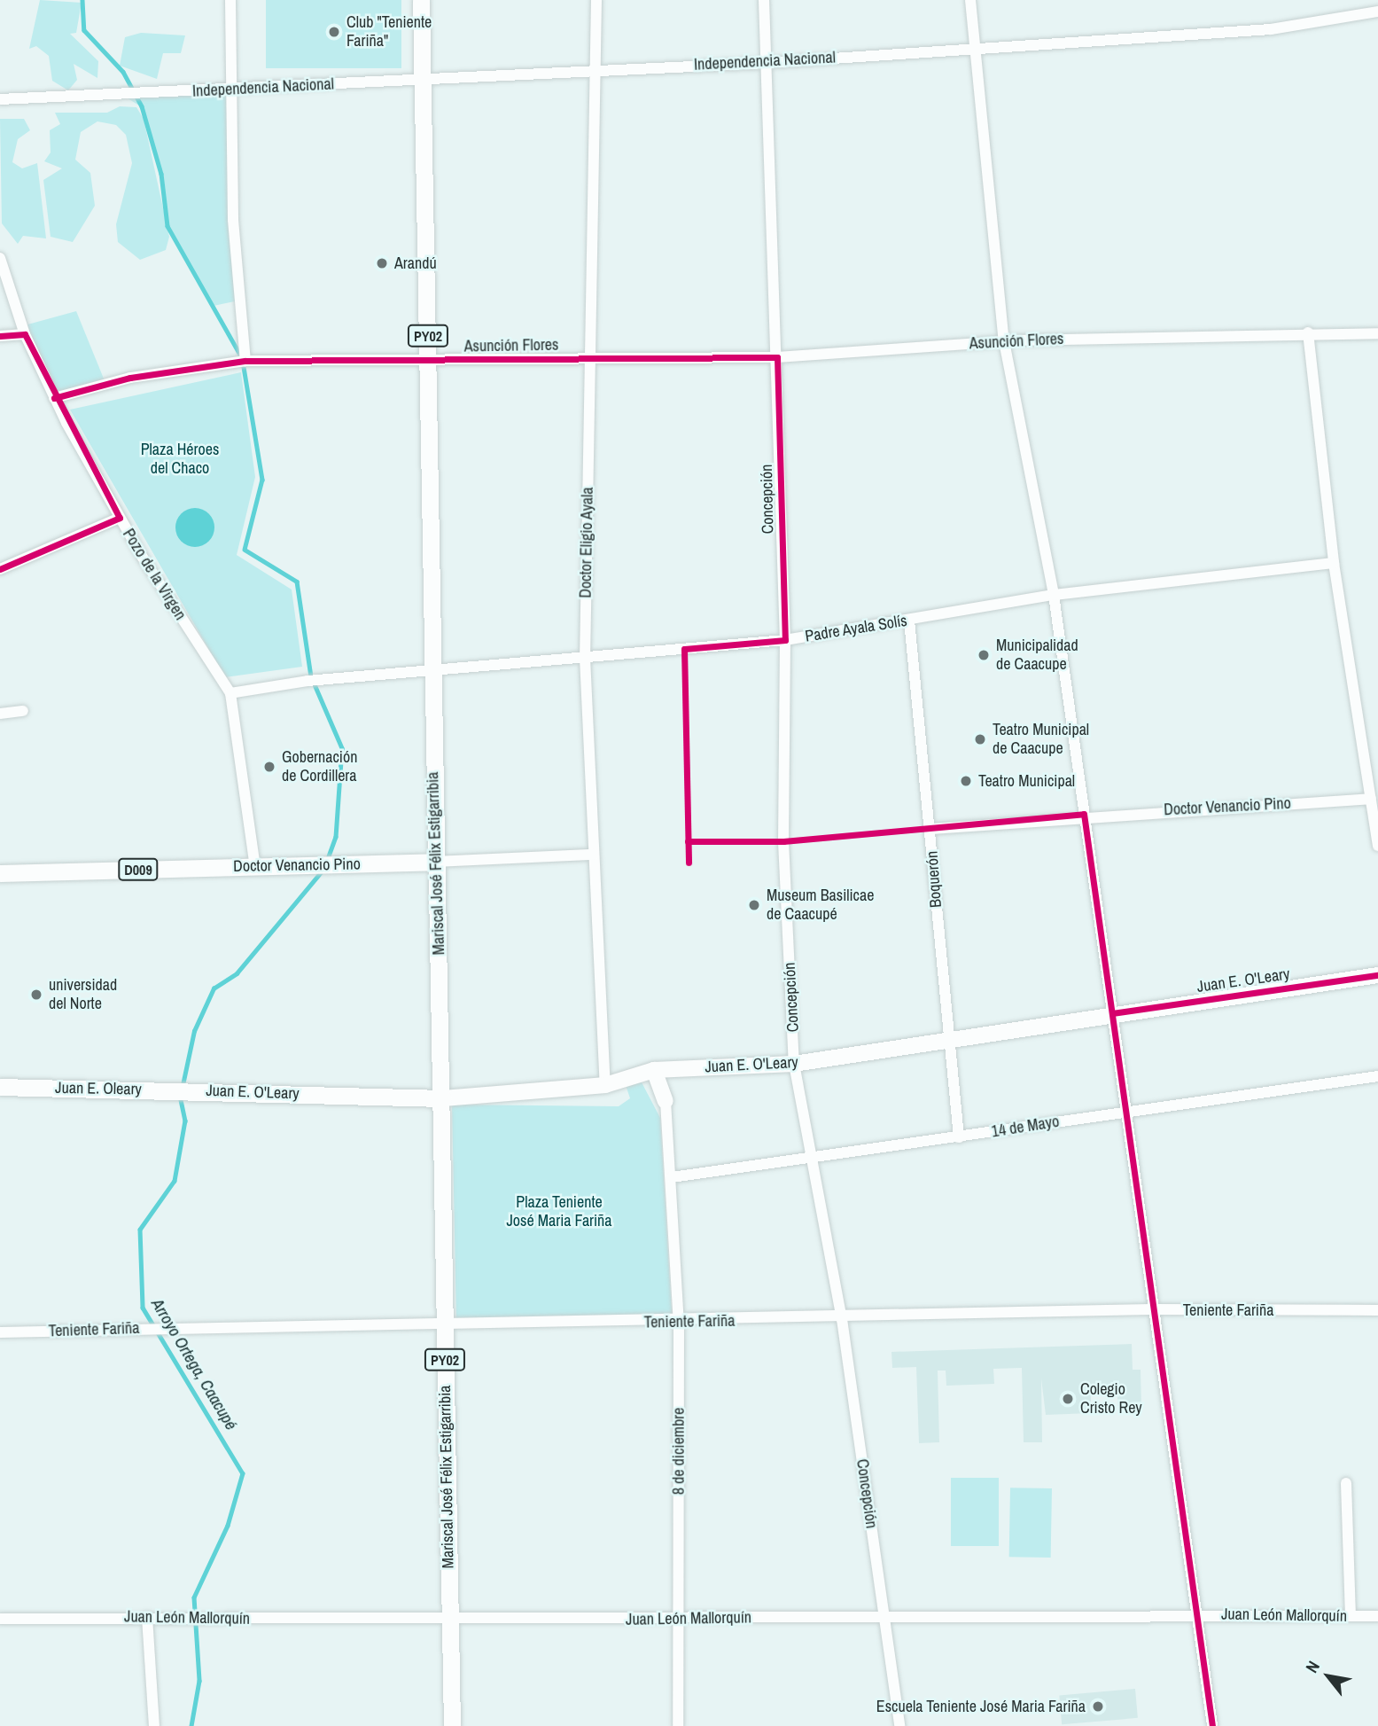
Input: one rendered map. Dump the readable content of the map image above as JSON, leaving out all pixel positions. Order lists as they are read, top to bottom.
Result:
{
  "streets": {
    "main road": [
      "PY02",
      "Doctor Venancio Pino",
      "Mariscal José Félix Estigarribia",
      "D009",
      "Juan E. O'Leary",
      "Juan E. Oleary"
    ],
    "street": [
      "Independencia Nacional",
      "Asunción Flores",
      "Concepción",
      "Doctor Eligio Ayala",
      "Pozo de la Virgen",
      "Padre Ayala Solís",
      "Boquerón",
      "14 de Mayo",
      "Teniente Fariña",
      "8 de diciembre",
      "Juan León Mallorquín"
    ]
  },
  "crossings": [
    ["Independencia Nacional", "Concepción"],
    ["Independencia Nacional", "Doctor Eligio Ayala"],
    ["Independencia Nacional", "Mariscal José Félix Estigarribia"],
    ["Asunción Flores", "Concepción"],
    ["Asunción Flores", "Doctor Eligio Ayala"],
    ["Asunción Flores", "Pozo de la Virgen"],
    ["Asunción Flores", "Mariscal José Félix Estigarribia"],
    ["Concepción", "Padre Ayala Solís"],
    ["Concepción", "Juan E. O'Leary"],
    ["Concepción", "14 de Mayo"],
    ["Concepción", "Teniente Fariña"],
    ["Concepción", "Juan León Mallorquín"],
    ["Doctor Eligio Ayala", "Padre Ayala Solís"],
    ["Doctor Eligio Ayala", "Doctor Venancio Pino"],
    ["Doctor Eligio Ayala", "Juan E. O'Leary"],
    ["Pozo de la Virgen", "Padre Ayala Solís"],
    ["Pozo de la Virgen", "Doctor Venancio Pino"],
    ["Padre Ayala Solís", "Mariscal José Félix Estigarribia"],
    ["Padre Ayala Solís", "Boquerón"],
    ["Doctor Venancio Pino", "Mariscal José Félix Estigarribia"],
    ["Doctor Venancio Pino", "Boquerón"],
    ["Mariscal José Félix Estigarribia", "Juan E. O'Leary"],
    ["Mariscal José Félix Estigarribia", "Teniente Fariña"],
    ["Mariscal José Félix Estigarribia", "Juan León Mallorquín"],
    ["Boquerón", "Juan E. O'Leary"],
    ["Boquerón", "14 de Mayo"],
    ["Juan E. O'Leary", "Juan E. Oleary"],
    ["14 de Mayo", "8 de diciembre"],
    ["Teniente Fariña", "8 de diciembre"],
    ["8 de diciembre", "Juan León Mallorquín"]
  ],
  "water": ["Arroyo Ortega, Caacupé"],
  "parks": ["Plaza Héroes del Chaco", "Plaza Teniente José Maria Fariña"],
  "places": [
    "Club \"Teniente Fariña\"",
    "Arandú",
    "Municipalidad de Caacupe",
    "Teatro Municipal de Caacupe",
    "Gobernación de Cordillera",
    "Teatro Municipal",
    "Museum Basilicae de Caacupé",
    "universidad del Norte",
    "Colegio Cristo Rey",
    "Escuela Teniente José Maria Fariña"
  ],
  "north": "top left"
}
